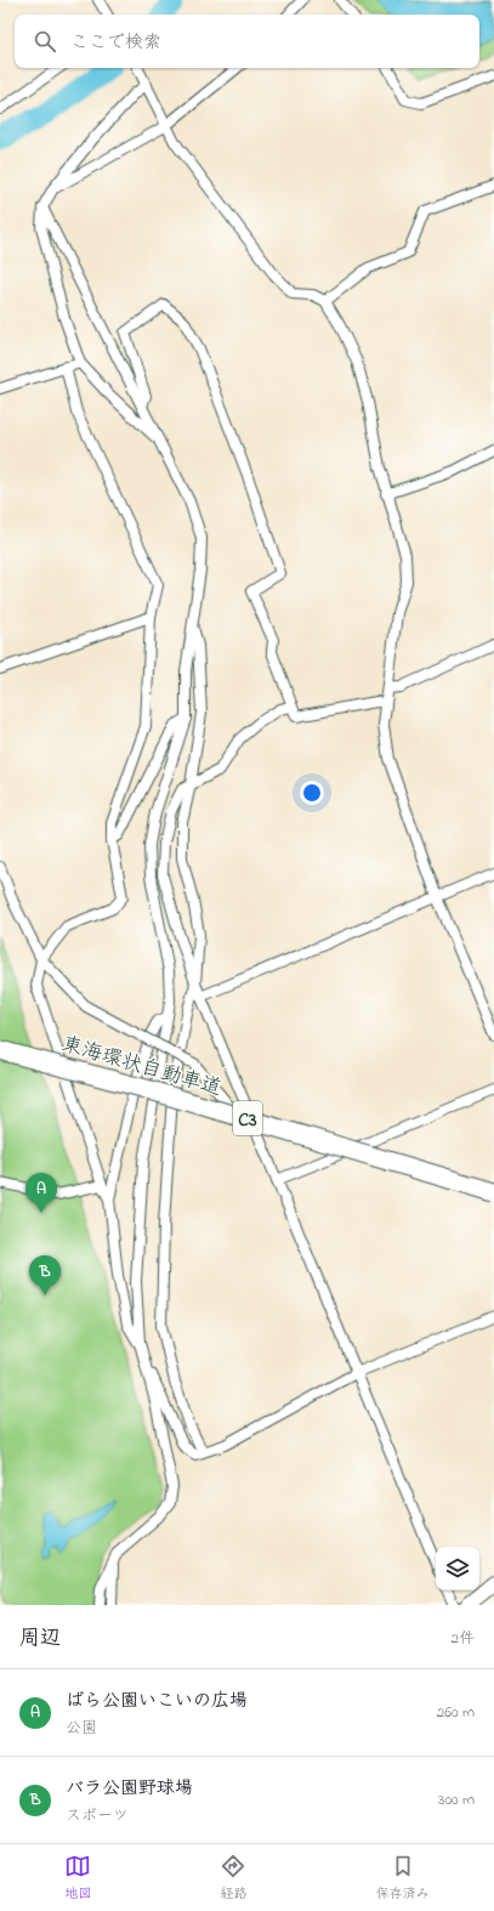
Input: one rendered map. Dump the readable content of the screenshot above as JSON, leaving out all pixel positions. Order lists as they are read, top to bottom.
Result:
{
  "streets": {
    "highway": ["東海環状自動車道", "C3"]
  },
  "page": {
    "search": "ここで検索",
    "pins": ["A", "B"],
    "heading": ["周辺", "2件"],
    "list": [
      {
        "mark": "A",
        "name": "ばら公園いこいの広場",
        "note": "公園",
        "value": "260 m"
      },
      {
        "mark": "B",
        "name": "バラ公園野球場",
        "note": "スポーツ",
        "value": "300 m"
      }
    ],
    "nav": ["地図", "経路", "保存済み"]
  }
}
